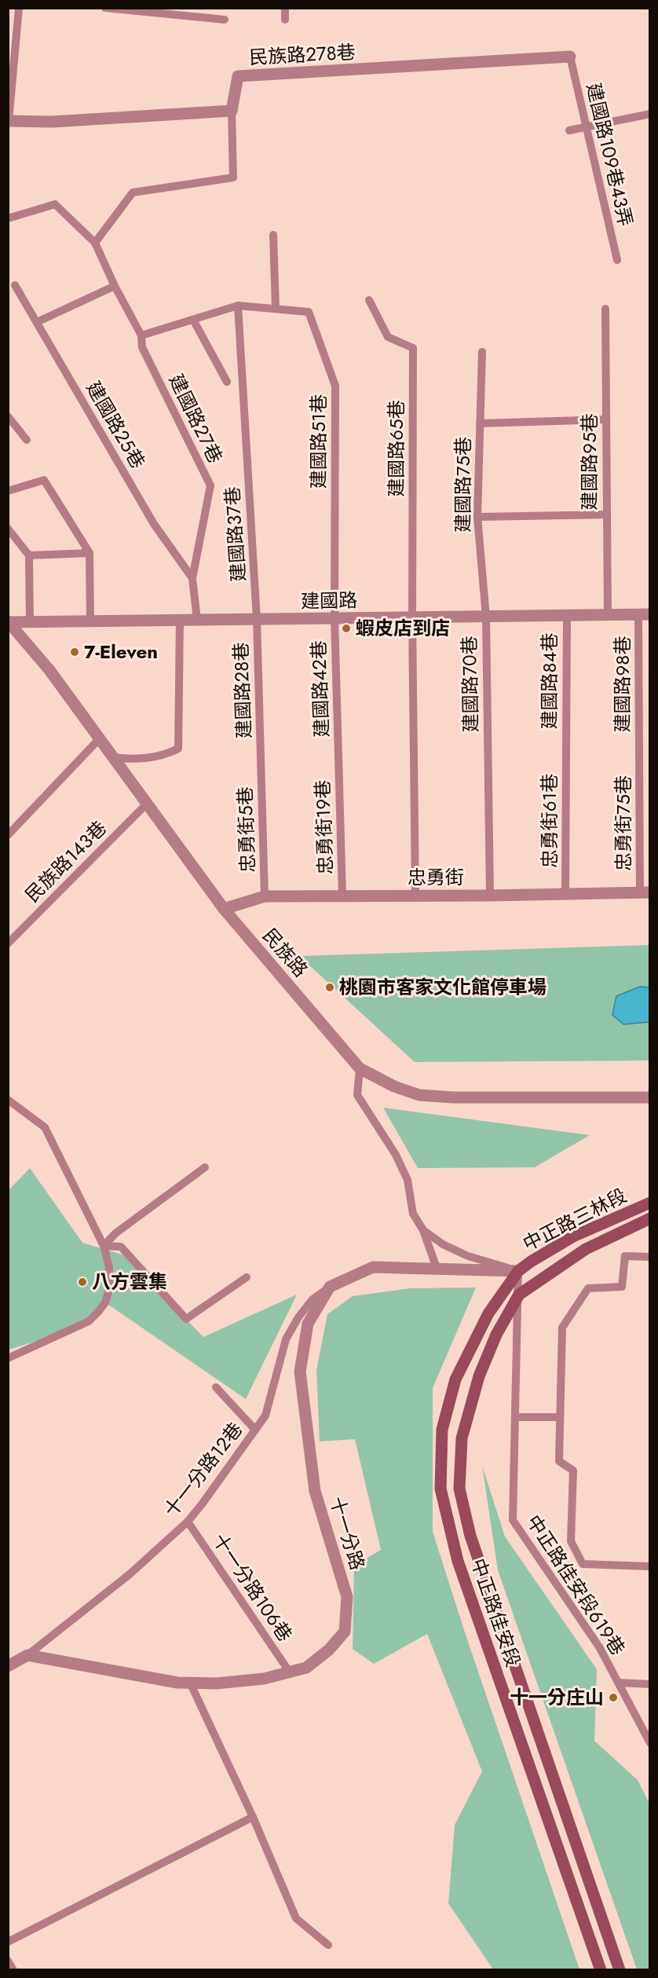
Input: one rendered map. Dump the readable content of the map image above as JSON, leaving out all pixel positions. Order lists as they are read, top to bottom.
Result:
{
  "streets": {
    "main road": ["中正路三林段", "中正路佳安段"],
    "street": [
      "民族路278巷",
      "建國路",
      "忠勇街",
      "民族路",
      "十一分路"
    ],
    "lane": [
      "建國路109巷43弄",
      "建國路27巷",
      "建國路25巷",
      "建國路51巷",
      "建國路65巷",
      "建國路95巷",
      "建國路75巷",
      "建國路37巷",
      "建國路84巷",
      "建國路70巷",
      "建國路98巷",
      "建國路42巷",
      "建國路28巷",
      "忠勇街61巷",
      "忠勇街75巷",
      "忠勇街19巷",
      "忠勇街5巷",
      "民族路143巷",
      "十一分路12巷",
      "中正路佳安段619巷",
      "十一分路106巷"
    ]
  },
  "crossings": [
    ["民族路278巷", "建國路109巷43弄"],
    ["建國路27巷", "建國路25巷"],
    ["建國路27巷", "建國路"],
    ["建國路51巷", "建國路37巷"],
    ["建國路51巷", "建國路"],
    ["建國路51巷", "建國路42巷"],
    ["建國路65巷", "建國路"],
    ["建國路95巷", "建國路"],
    ["建國路75巷", "建國路"],
    ["建國路75巷", "建國路70巷"],
    ["建國路37巷", "建國路"],
    ["建國路37巷", "建國路28巷"],
    ["建國路", "建國路84巷"],
    ["建國路", "建國路70巷"],
    ["建國路", "建國路98巷"],
    ["建國路", "建國路42巷"],
    ["建國路", "建國路28巷"],
    ["建國路", "民族路"],
    ["建國路84巷", "忠勇街61巷"],
    ["建國路70巷", "忠勇街"],
    ["建國路98巷", "忠勇街75巷"],
    ["建國路42巷", "忠勇街19巷"],
    ["建國路28巷", "忠勇街5巷"],
    ["忠勇街61巷", "忠勇街"],
    ["忠勇街75巷", "忠勇街"],
    ["忠勇街19巷", "忠勇街"],
    ["忠勇街5巷", "忠勇街"],
    ["民族路143巷", "民族路"],
    ["忠勇街", "民族路"],
    ["中正路三林段", "中正路佳安段619巷"],
    ["中正路三林段", "中正路佳安段"],
    ["十一分路12巷", "十一分路"],
    ["十一分路12巷", "十一分路106巷"],
    ["十一分路", "十一分路106巷"],
    ["中正路佳安段619巷", "中正路佳安段"]
  ],
  "places": [
    "蝦皮店到店",
    "7-Eleven",
    "桃園市客家文化館停車場",
    "八方雲集",
    "十一分庄山"
  ]
}
